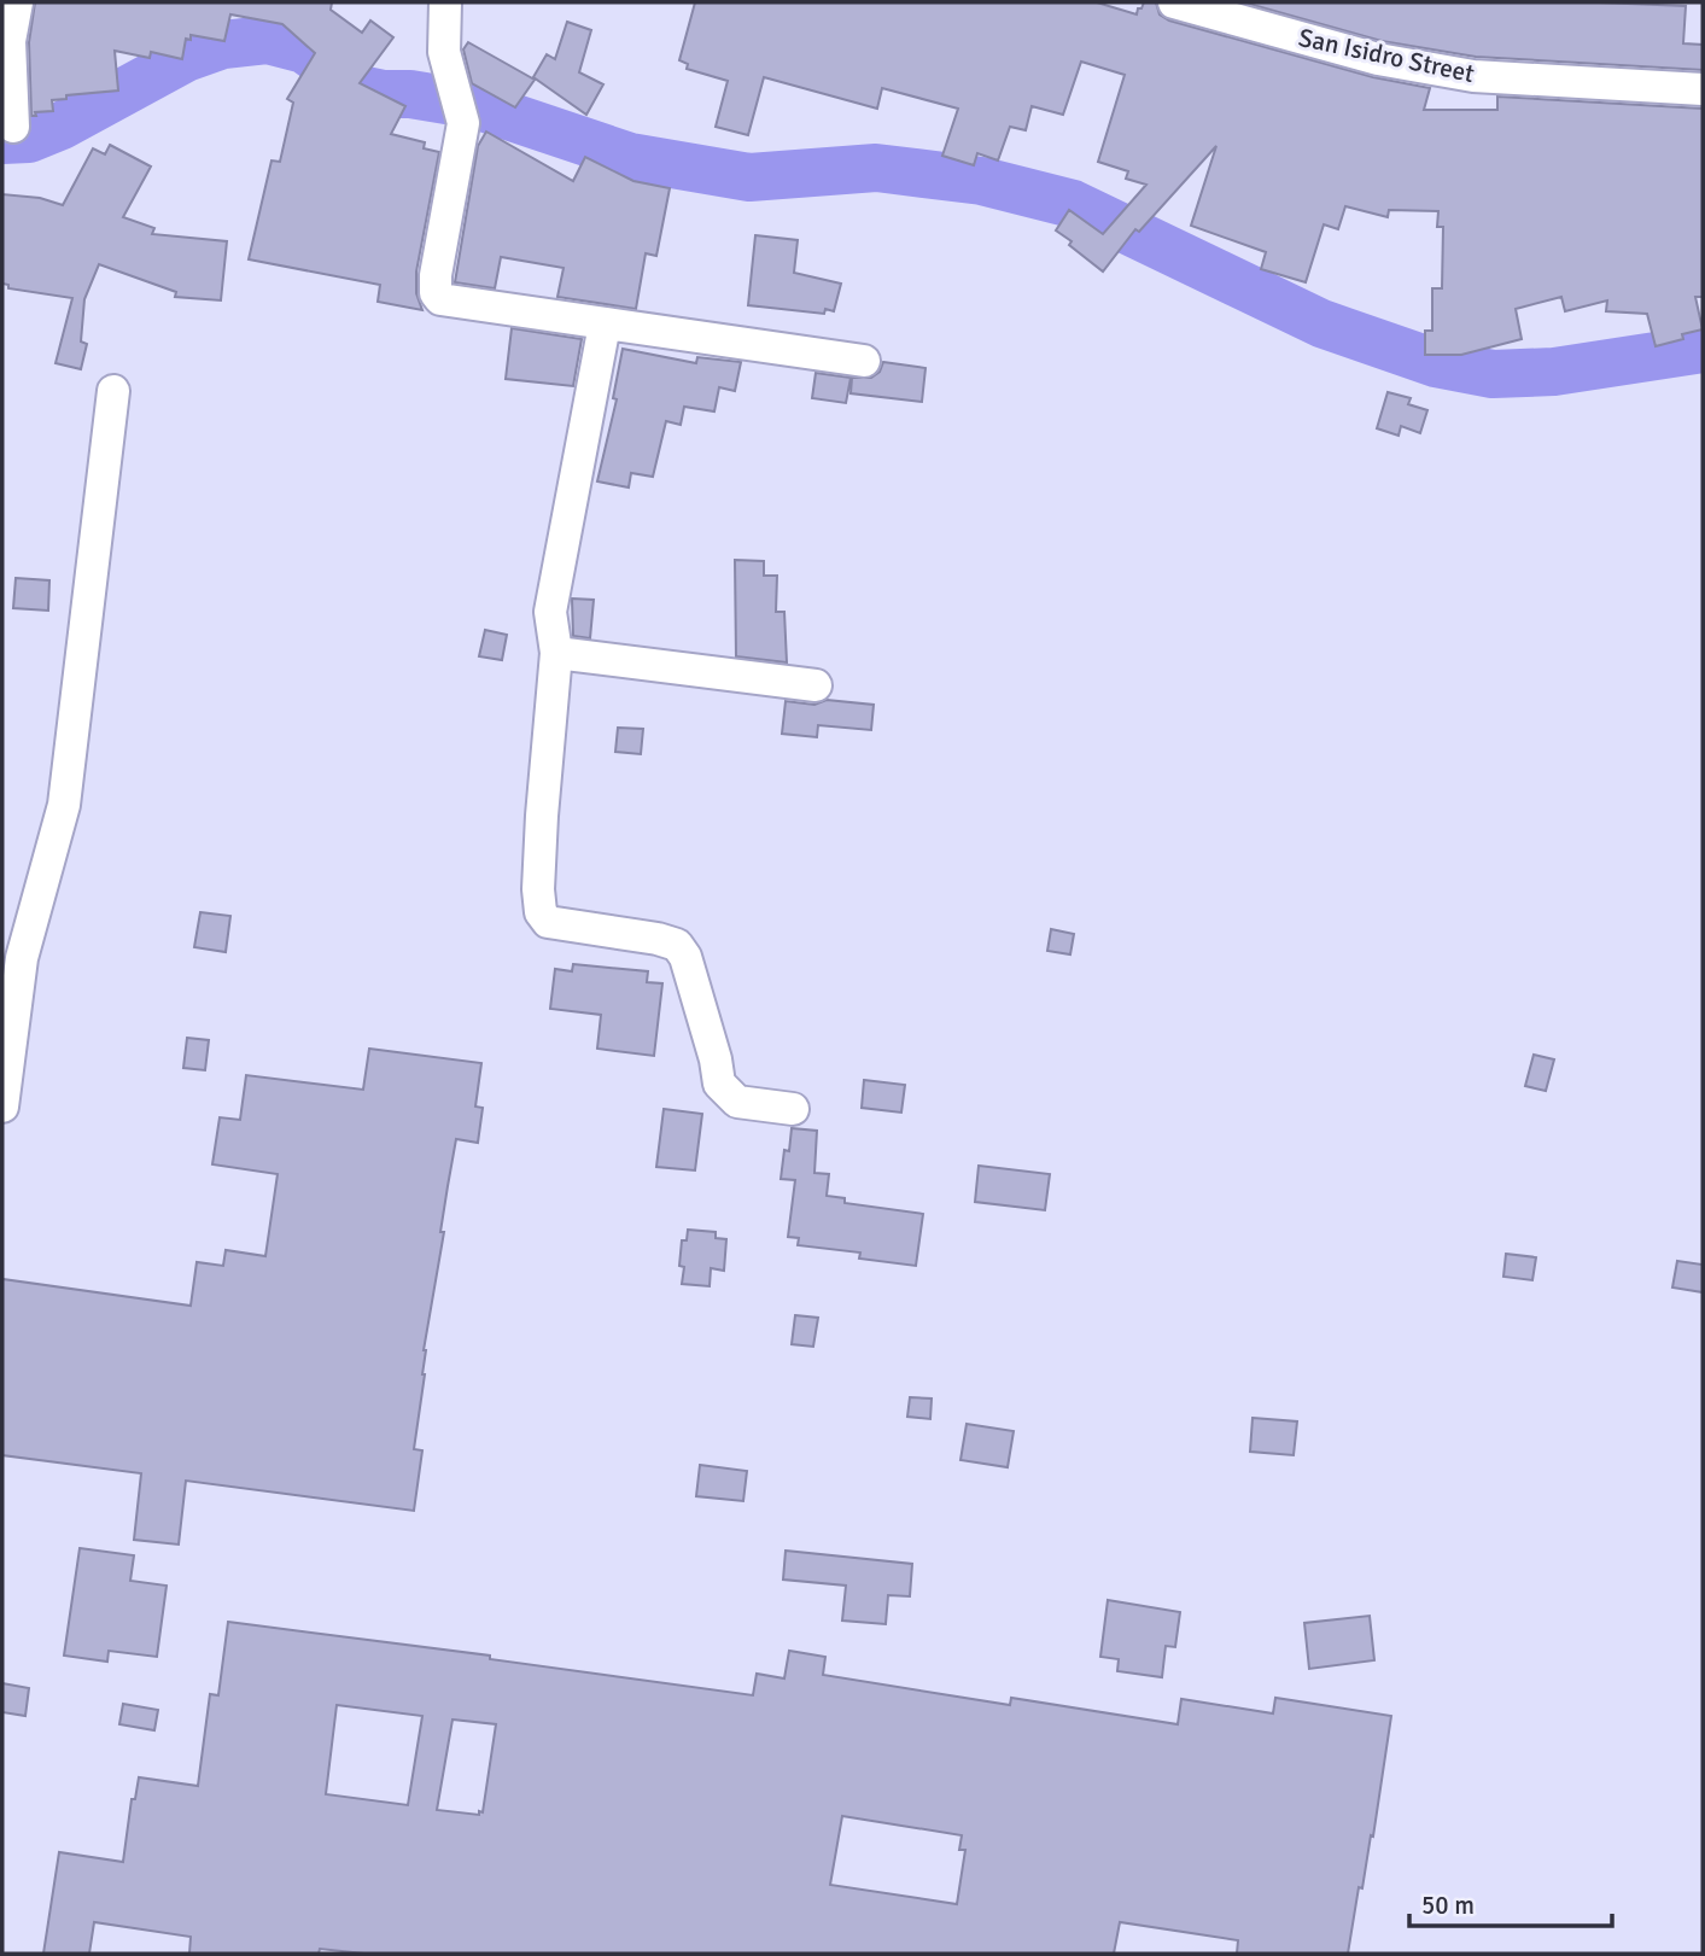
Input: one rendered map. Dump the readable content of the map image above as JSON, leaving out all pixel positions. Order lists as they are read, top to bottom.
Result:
{
  "streets": {
    "street": ["San Isidro Street"]
  },
  "scale_bar": "50 m"
}
